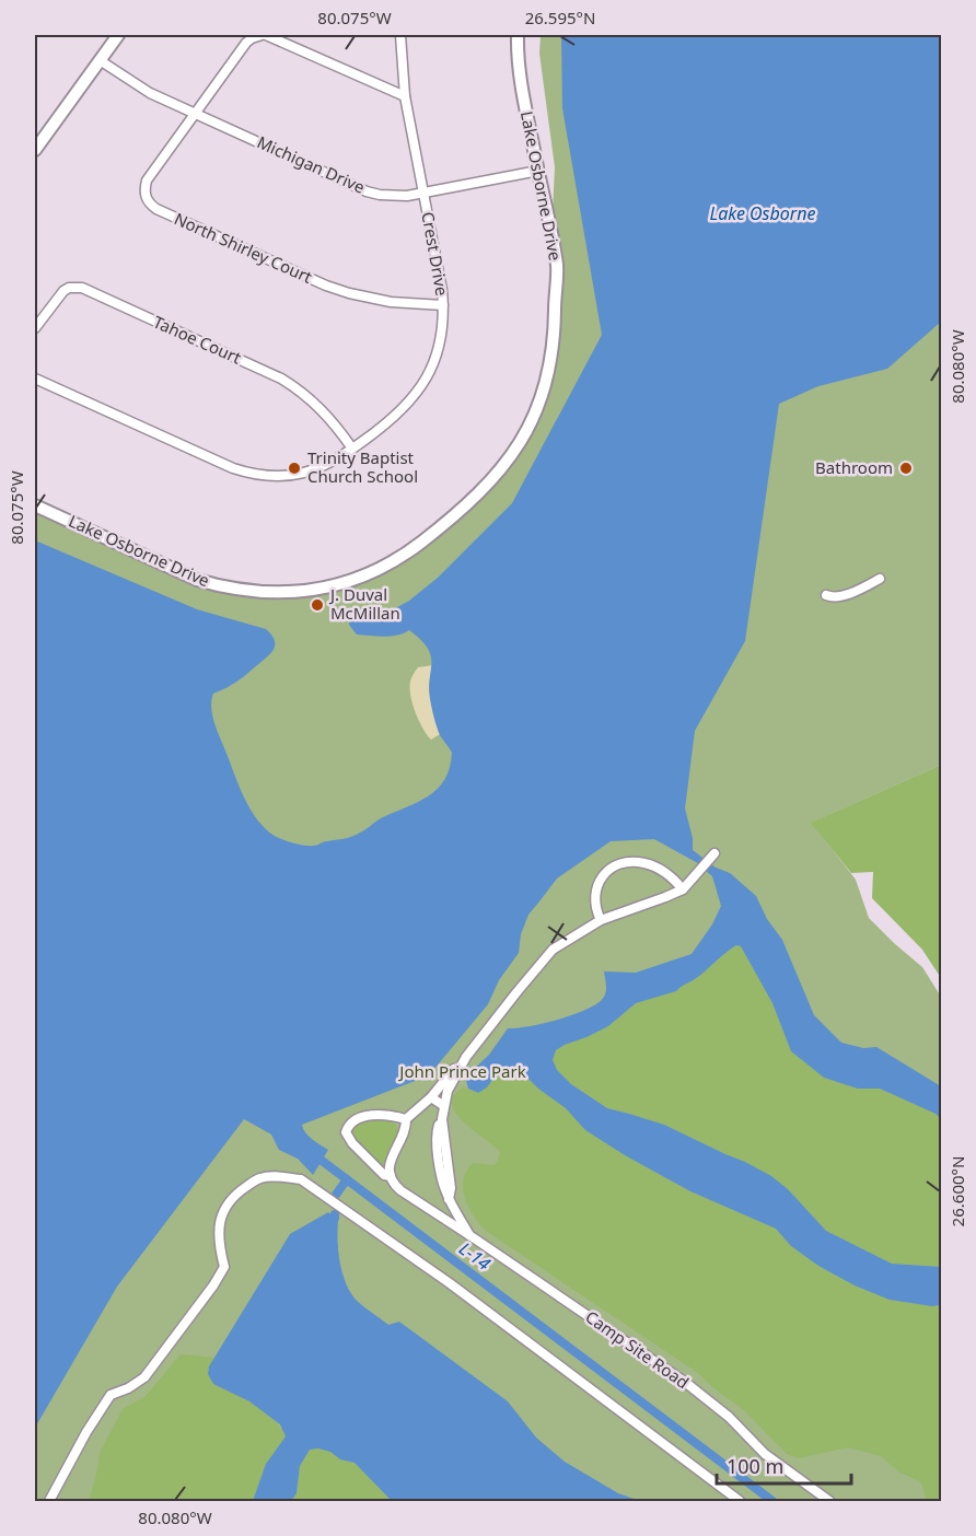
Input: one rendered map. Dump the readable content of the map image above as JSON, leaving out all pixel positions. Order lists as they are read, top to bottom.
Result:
{
  "streets": {
    "street": [
      "Michigan Drive",
      "Lake Osborne Drive",
      "North Shirley Court",
      "Crest Drive",
      "Tahoe Court",
      "Camp Site Road"
    ]
  },
  "crossings": [
    ["Michigan Drive", "Lake Osborne Drive"],
    ["Michigan Drive", "North Shirley Court"],
    ["Michigan Drive", "Crest Drive"],
    ["North Shirley Court", "Crest Drive"],
    ["Crest Drive", "Tahoe Court"]
  ],
  "water": ["Lake Osborne", "L-14"],
  "parks": ["John Prince Park"],
  "places": ["Trinity Baptist Church School", "Bathroom", "J. Duval McMillan"],
  "scale_bar": "100 m",
  "coordinates": [
    "80.075°W",
    "26.595°N",
    "80.080°W",
    "26.600°N"
  ]
}
